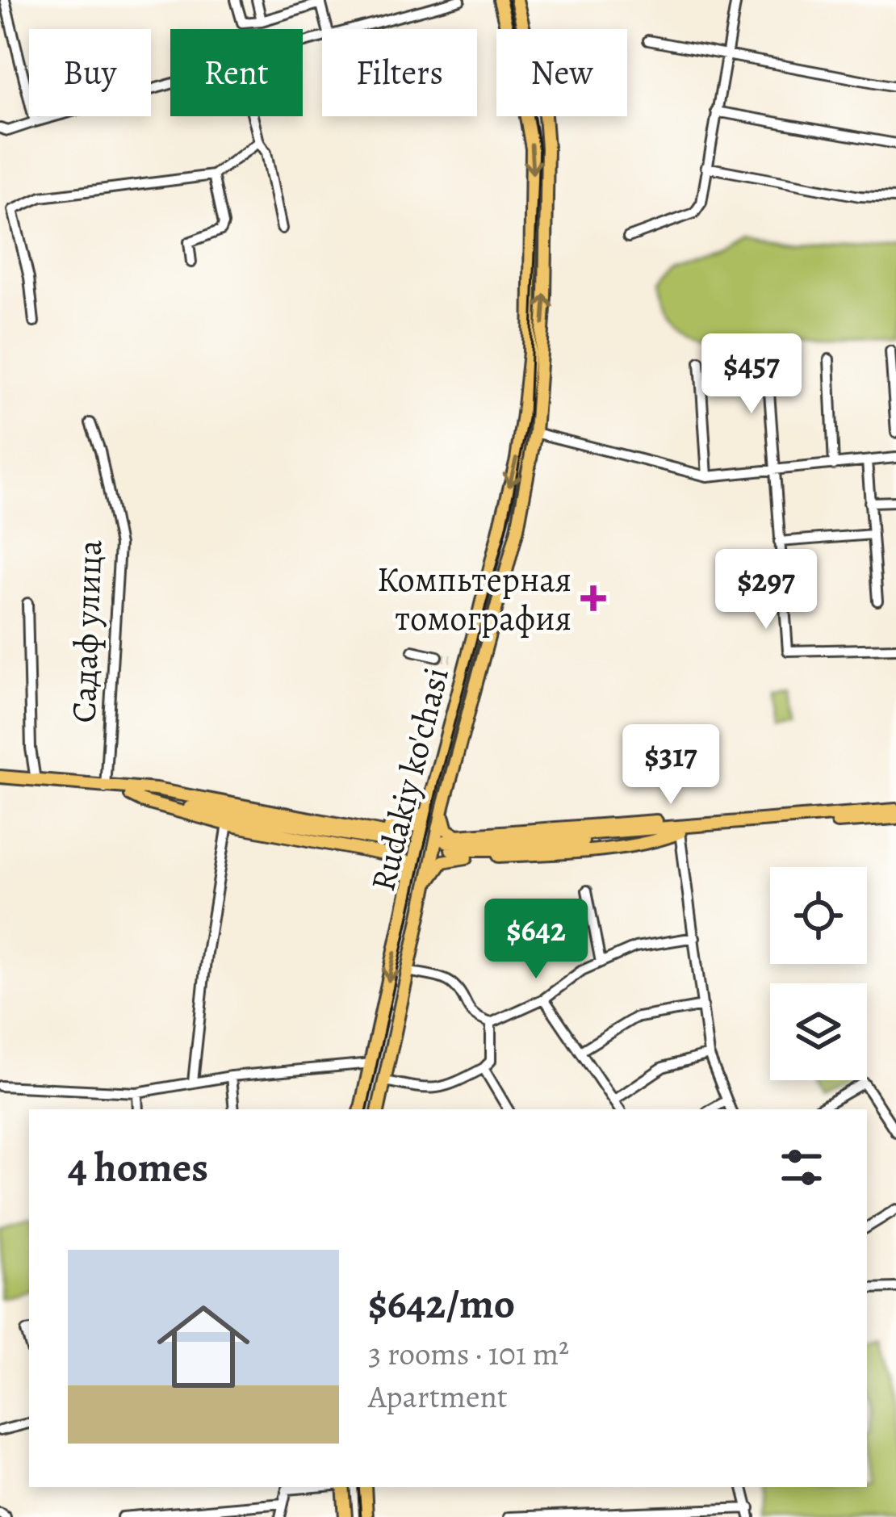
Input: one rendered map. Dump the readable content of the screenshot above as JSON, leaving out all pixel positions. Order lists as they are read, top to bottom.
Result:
{
  "streets": {
    "main road": ["Rudakiy ko'chasi"],
    "street": ["Садаф улица"]
  },
  "places": {
    "health": ["Компьтерная томография"]
  },
  "page": {
    "chip": [
      "Buy",
      "Rent",
      "Filters",
      "New"
    ],
    "price": [
      "$457",
      "$297",
      "$317",
      "$642"
    ],
    "heading": "4 homes",
    "list": [
      {
        "name": "$642/mo",
        "note": "3 rooms · 101 m² · Apartment"
      }
    ]
  }
}
